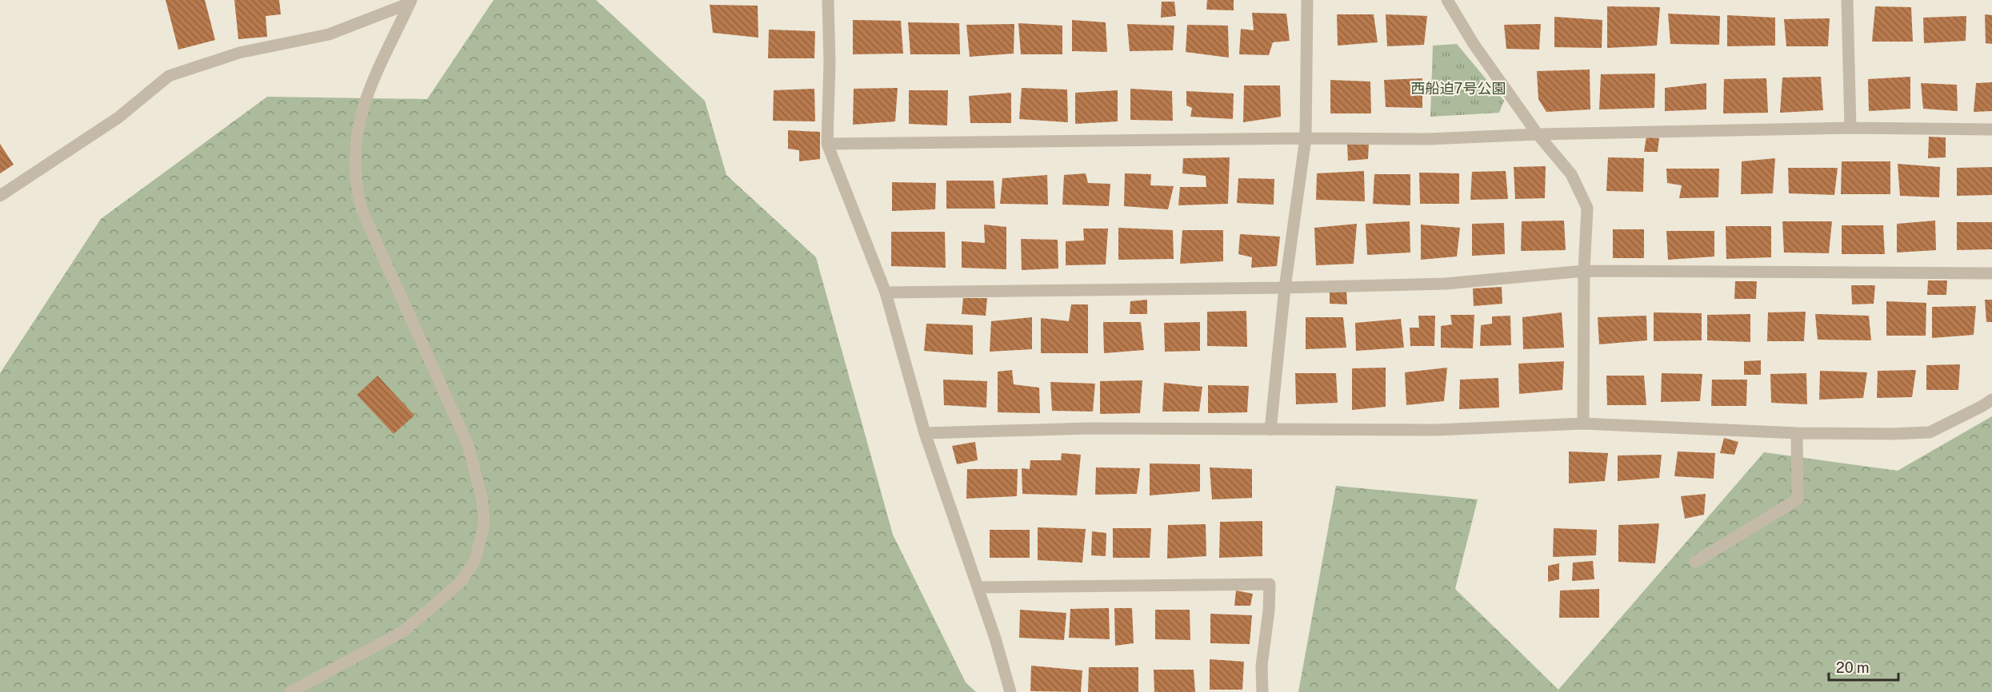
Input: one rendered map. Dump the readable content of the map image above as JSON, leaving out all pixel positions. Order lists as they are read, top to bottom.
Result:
{
  "parks": ["西船迫7号公園"],
  "scale_bar": "20 m"
}
